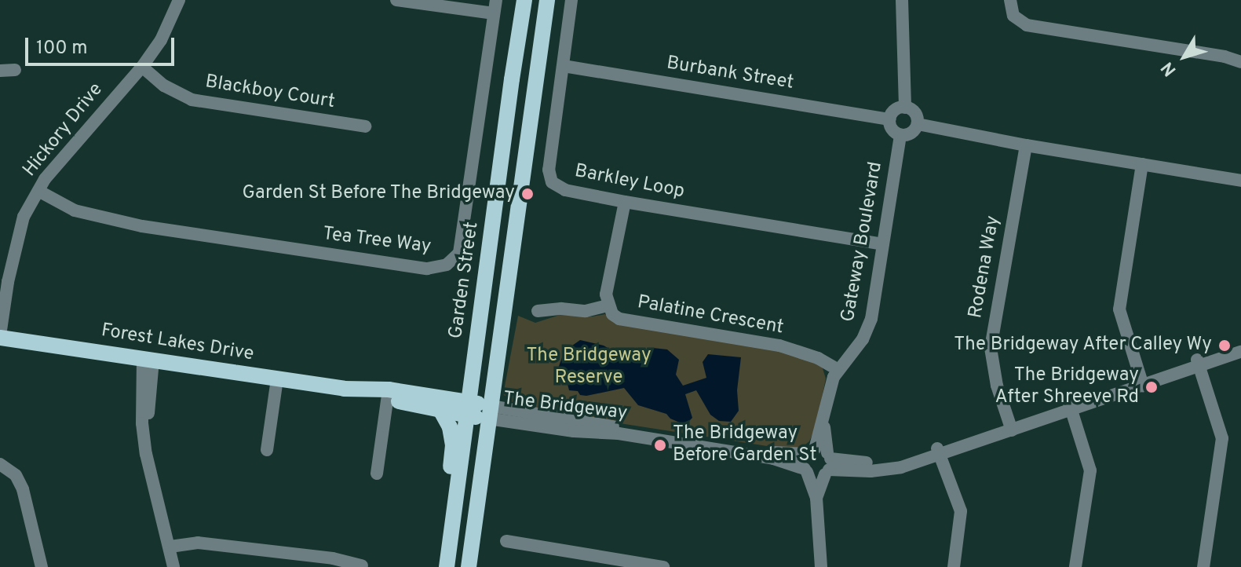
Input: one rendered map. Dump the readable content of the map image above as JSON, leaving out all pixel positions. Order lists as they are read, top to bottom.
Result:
{
  "streets": {
    "main road": ["Garden Street", "Forest Lakes Drive", "The Bridgeway"],
    "street": [
      "Burbank Street",
      "Blackboy Court",
      "Hickory Drive",
      "Barkley Loop",
      "Tea Tree Way",
      "Gateway Boulevard",
      "Rodena Way",
      "Palatine Crescent"
    ]
  },
  "crossings": [
    ["Burbank Street", "Barkley Loop"],
    ["Burbank Street", "Gateway Boulevard"],
    ["Blackboy Court", "Hickory Drive"],
    ["Hickory Drive", "Tea Tree Way"],
    ["Hickory Drive", "Forest Lakes Drive"],
    ["Barkley Loop", "Gateway Boulevard"],
    ["Gateway Boulevard", "Palatine Crescent"],
    ["Gateway Boulevard", "The Bridgeway"],
    ["Rodena Way", "The Bridgeway"],
    ["Garden Street", "Forest Lakes Drive"],
    ["Garden Street", "The Bridgeway"],
    ["Forest Lakes Drive", "The Bridgeway"]
  ],
  "parks": ["The Bridgeway Reserve"],
  "places": [
    "Garden St Before The Bridgeway",
    "The Bridgeway After Calley Wy",
    "The Bridgeway After Shreeve Rd",
    "The Bridgeway Before Garden St"
  ],
  "scale_bar": "100 m",
  "north": "bottom left"
}
